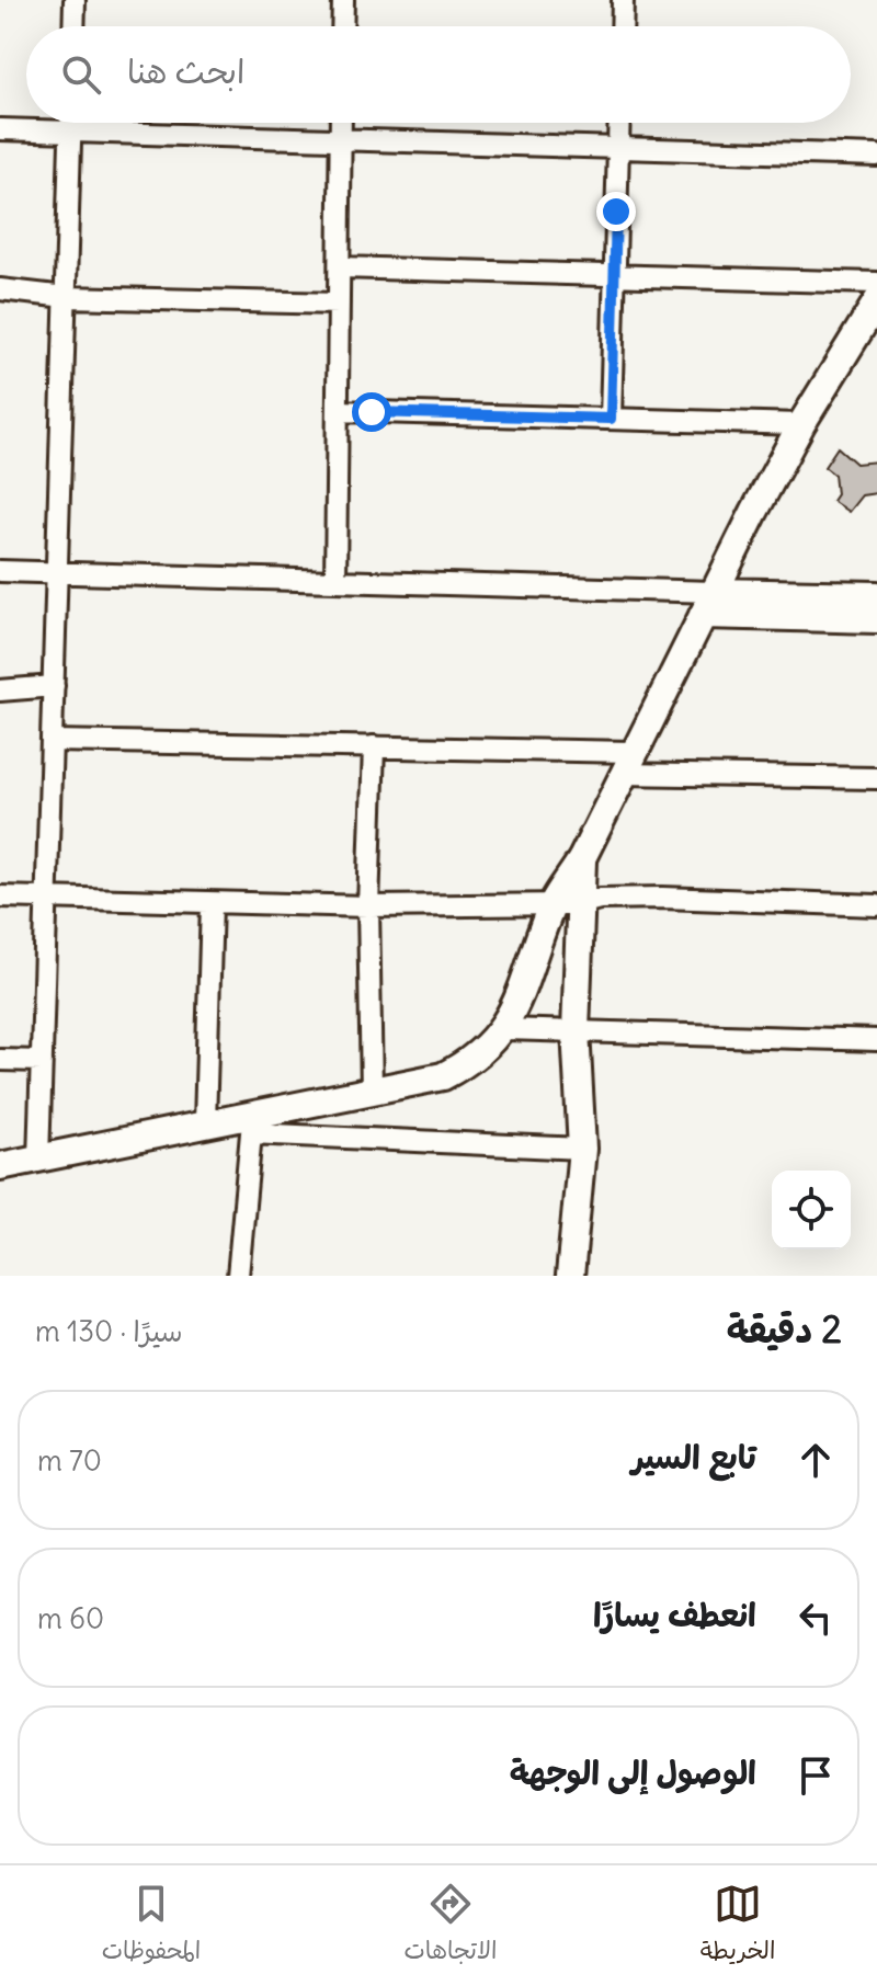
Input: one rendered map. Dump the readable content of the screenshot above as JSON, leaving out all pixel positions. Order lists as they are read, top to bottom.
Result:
{
  "page": {
    "search": "ابحث هنا",
    "heading": ["2 دقيقة", "سيرًا · 130 m"],
    "list": [
      ["تابع السير", "70 m"],
      ["انعطف يسارًا", "60 m"],
      "الوصول إلى الوجهة"
    ],
    "nav": ["الخريطة", "الاتجاهات", "المحفوظات"]
  }
}
